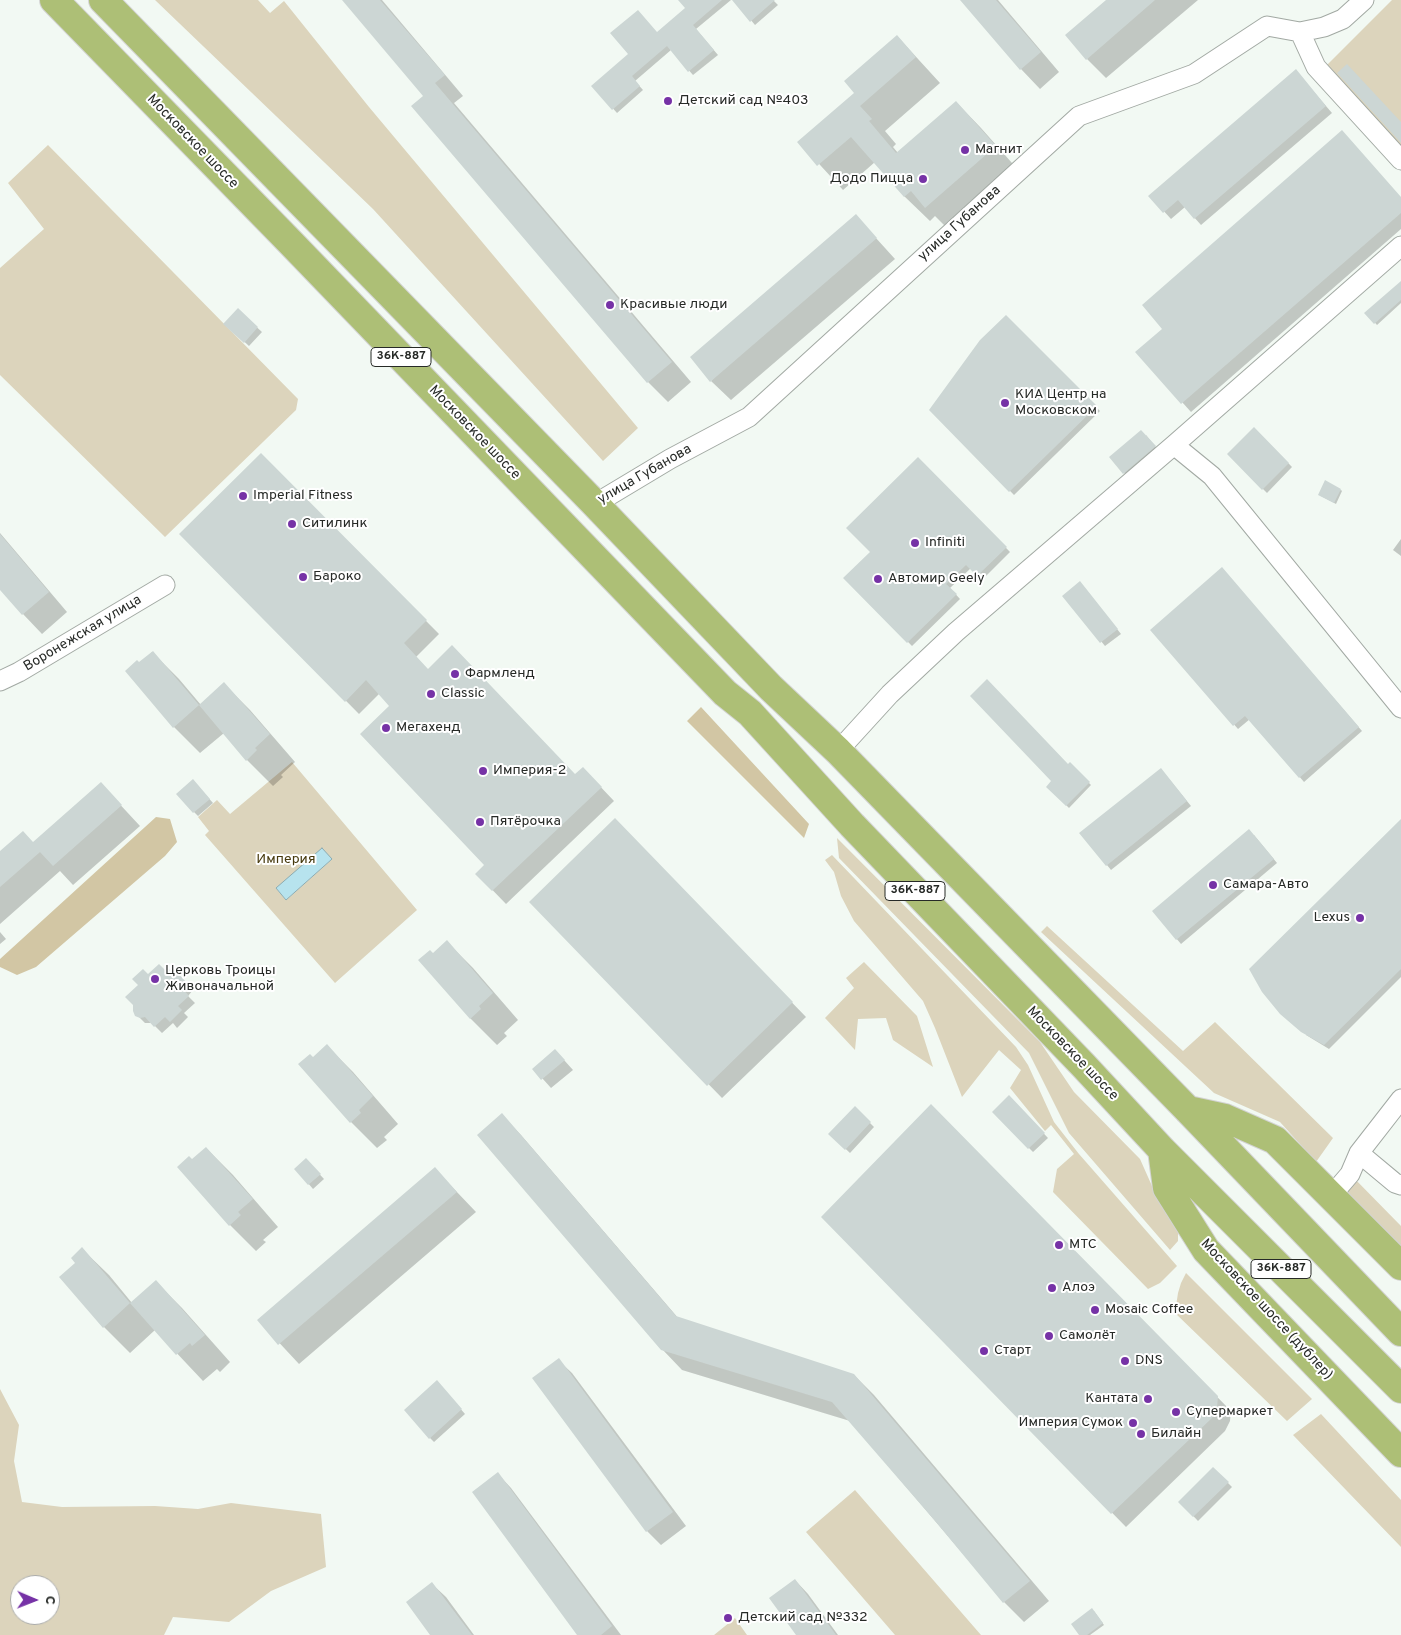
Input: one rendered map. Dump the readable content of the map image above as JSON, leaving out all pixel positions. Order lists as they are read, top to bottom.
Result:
{
  "streets": {
    "main road": ["Московское шоссе", "36К-887", "Московское шоссе (дублер)"],
    "street": ["улица Губанова", "Воронежская улица"]
  },
  "crossings": [
    ["Московское шоссе", "улица Губанова"],
    ["Московское шоссе", "Московское шоссе (дублер)"]
  ],
  "parks": ["Империя"],
  "places": [
    "Детский сад №403",
    "Магнит",
    "Додо Пицца",
    "Красивые люди",
    "КИА Центр на Московском",
    "Imperial Fitness",
    "Ситилинк",
    "Infiniti",
    "Бароко",
    "Автомир Geely",
    "Фармленд",
    "Classic",
    "Мегахенд",
    "Империя-2",
    "Пятёрочка",
    "Самара-Авто",
    "Lexus",
    "Церковь Троицы Живоначальной",
    "МТС",
    "Алоэ",
    "Mosaic Coffee",
    "Самолёт",
    "Старт",
    "DNS",
    "Кантата",
    "Супермаркет",
    "Империя Сумок",
    "Билайн",
    "Детский сад №332"
  ],
  "north": "right"
}
